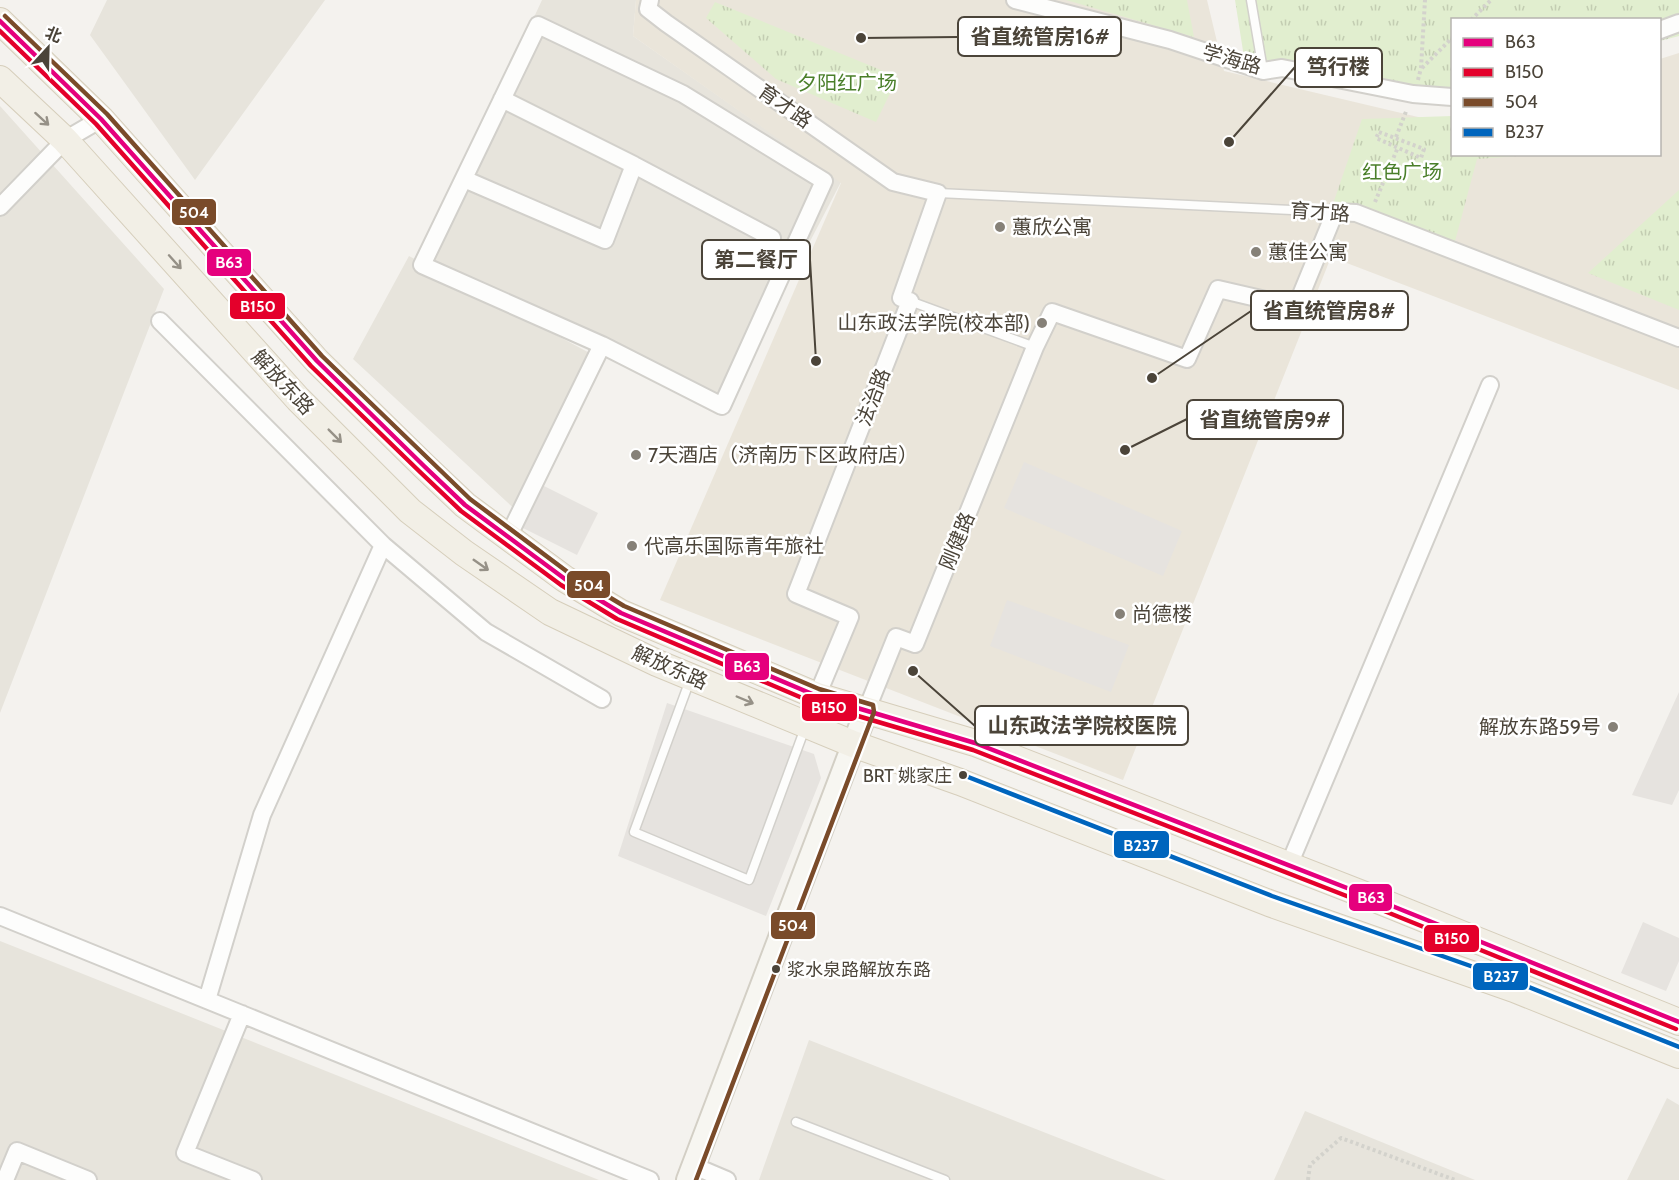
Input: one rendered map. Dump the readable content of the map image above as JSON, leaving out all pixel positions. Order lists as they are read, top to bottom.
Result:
{
  "streets": {
    "main road": ["解放东路"],
    "street": [
      "学海路",
      "育才路",
      "法治路",
      "刚健路"
    ]
  },
  "crossings": [
    ["解放东路", "法治路"],
    ["解放东路", "刚健路"]
  ],
  "parks": ["夕阳红广场", "红色广场"],
  "places": [
    "省直统管房16#",
    "笃行楼",
    "蕙欣公寓",
    "蕙佳公寓",
    "山东政法学院(校本部)",
    "第二餐厅",
    "省直统管房8#",
    "省直统管房9#",
    "7天酒店（济南历下区政府店）",
    "代高乐国际青年旅社",
    "尚德楼",
    "山东政法学院校医院",
    "解放东路59号",
    "BRT 姚家庄",
    "浆水泉路解放东路"
  ],
  "lines": [
    "transit line 504",
    "transit line B63",
    "transit line B150",
    "transit line B237"
  ],
  "legend": [
    "B63",
    "B150",
    "504",
    "B237"
  ],
  "north": "top"
}
